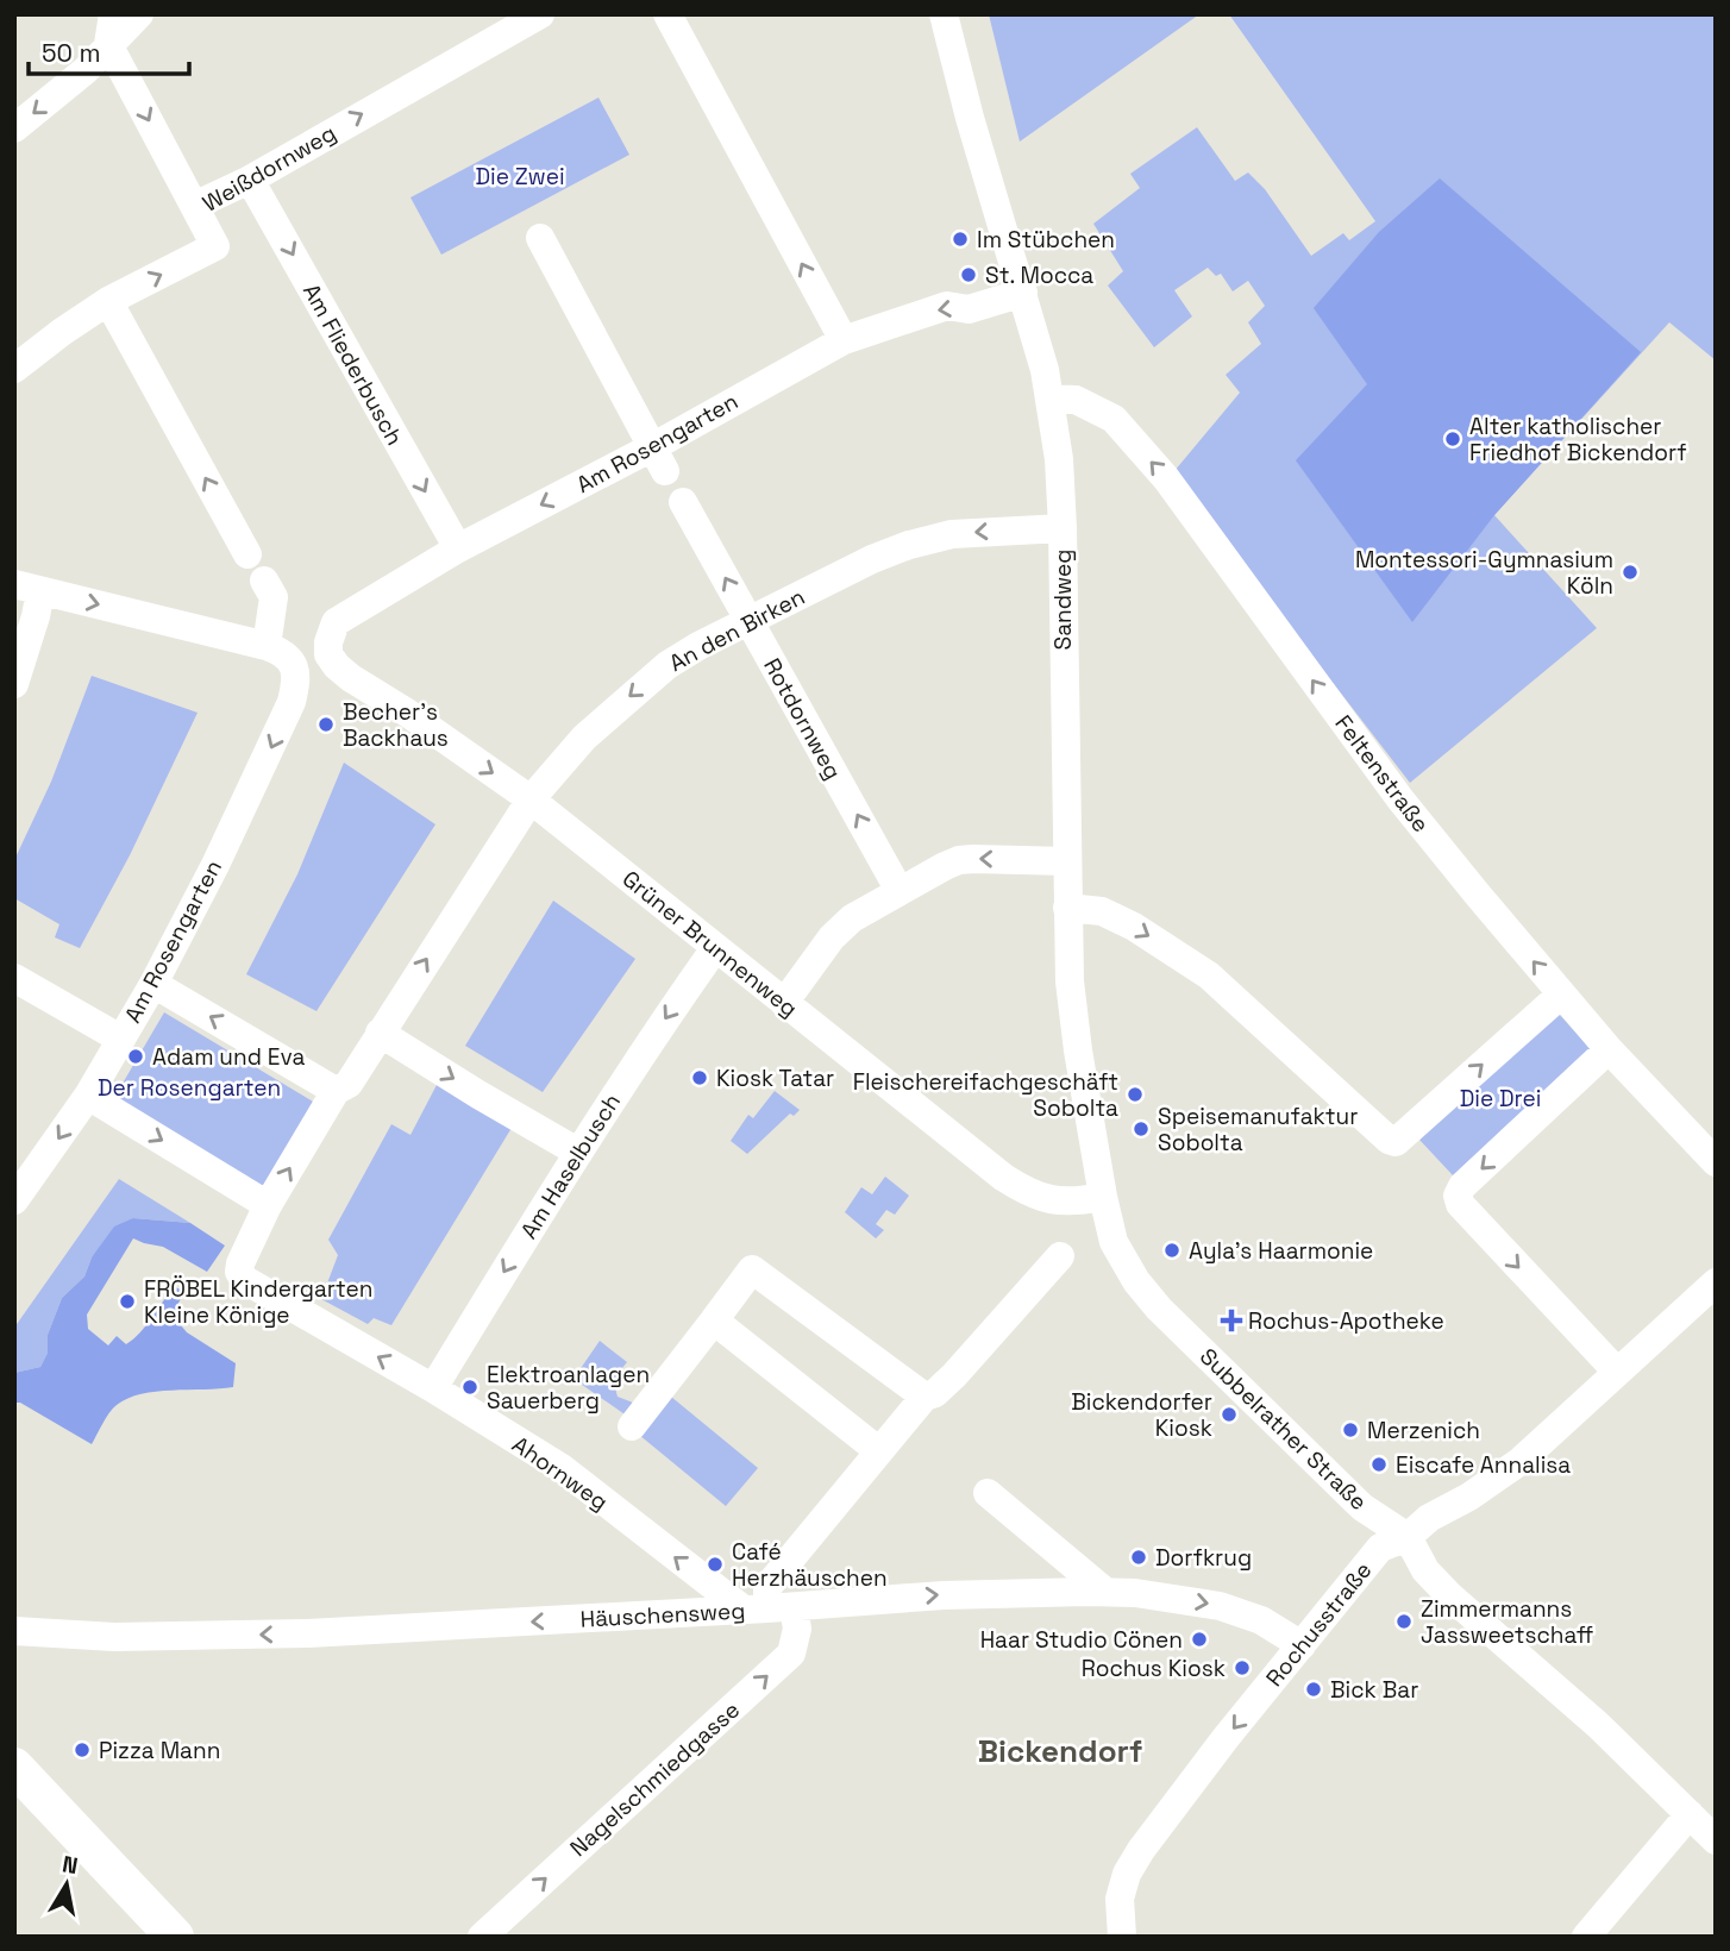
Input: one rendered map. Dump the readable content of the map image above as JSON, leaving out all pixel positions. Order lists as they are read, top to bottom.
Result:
{
  "streets": {
    "street": [
      "Weißdornweg",
      "Am Fliederbusch",
      "Am Rosengarten",
      "Sandweg",
      "An den Birken",
      "Rotdornweg",
      "Feltenstraße",
      "Grüner Brunnenweg",
      "Am Haselbusch",
      "Subbelrather Straße",
      "Ahornweg",
      "Häuschensweg",
      "Rochusstraße",
      "Nagelschmiedgasse"
    ]
  },
  "crossings": [
    ["Weißdornweg", "Am Fliederbusch"],
    ["Am Fliederbusch", "Am Rosengarten"],
    ["Am Rosengarten", "Sandweg"],
    ["Am Rosengarten", "Grüner Brunnenweg"],
    ["Sandweg", "An den Birken"],
    ["Sandweg", "Feltenstraße"],
    ["Sandweg", "Grüner Brunnenweg"],
    ["Sandweg", "Subbelrather Straße"],
    ["An den Birken", "Rotdornweg"],
    ["An den Birken", "Grüner Brunnenweg"],
    ["An den Birken", "Ahornweg"],
    ["Grüner Brunnenweg", "Am Haselbusch"],
    ["Grüner Brunnenweg", "Subbelrather Straße"],
    ["Am Haselbusch", "Ahornweg"],
    ["Subbelrather Straße", "Rochusstraße"],
    ["Ahornweg", "Häuschensweg"],
    ["Ahornweg", "Nagelschmiedgasse"],
    ["Häuschensweg", "Rochusstraße"],
    ["Häuschensweg", "Nagelschmiedgasse"]
  ],
  "one_way": [
    "Weißdornweg",
    "Am Rosengarten",
    "Rotdornweg",
    "Feltenstraße",
    "Am Haselbusch",
    "Rochusstraße",
    "Nagelschmiedgasse"
  ],
  "districts": ["Bickendorf"],
  "parks": ["Die Zwei", "Der Rosengarten", "Die Drei"],
  "places": {
    "other": [
      "Im Stübchen",
      "St. Mocca",
      "Alter katholischer Friedhof Bickendorf",
      "Montessori-Gymnasium Köln",
      "Becher's Backhaus",
      "Adam und Eva",
      "Kiosk Tatar",
      "Fleischereifachgeschäft Sobolta",
      "Speisemanufaktur Sobolta",
      "Ayla's Haarmonie",
      "FRÖBEL Kindergarten Kleine Könige",
      "Elektroanlagen Sauerberg",
      "Bickendorfer Kiosk",
      "Merzenich",
      "Eiscafe Annalisa",
      "Dorfkrug",
      "Café Herzhäuschen",
      "Zimmermanns Jassweetschaff",
      "Haar Studio Cönen",
      "Rochus Kiosk",
      "Bick Bar",
      "Pizza Mann"
    ],
    "health": ["Rochus-Apotheke"]
  },
  "scale_bar": "50 m",
  "north": "top"
}
